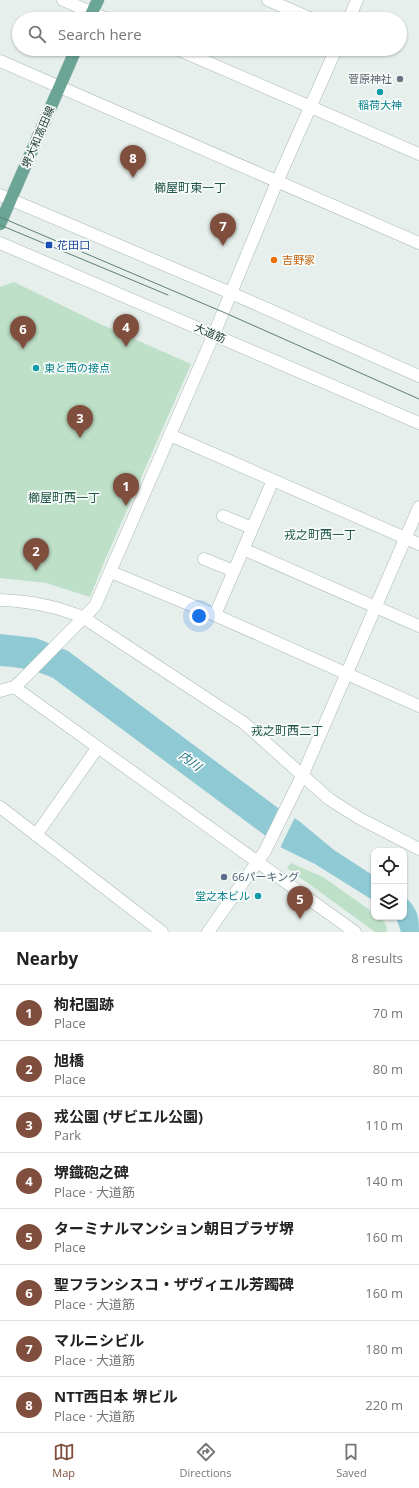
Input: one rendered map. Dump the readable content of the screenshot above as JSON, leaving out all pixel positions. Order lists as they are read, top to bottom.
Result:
{
  "streets": {
    "main road": ["堺大和高田線"],
    "street": ["大道筋"]
  },
  "districts": [
    "櫛屋町東一丁",
    "櫛屋町西一丁",
    "戎之町西一丁",
    "戎之町西二丁"
  ],
  "water": ["内川"],
  "places": {
    "other": [
      "菅原神社",
      "稲荷大神",
      "吉野家",
      "東と西の接点",
      "66パーキング",
      "堂之本ビル"
    ],
    "transit": ["花田口"]
  },
  "page": {
    "search": "Search here",
    "pins": [
      "8",
      "7",
      "4",
      "6",
      "3",
      "1",
      "2",
      "5"
    ],
    "heading": ["Nearby", "8 results"],
    "list": [
      {
        "mark": "1",
        "name": "枸杞園跡",
        "note": "Place",
        "value": "70 m"
      },
      {
        "mark": "2",
        "name": "旭橋",
        "note": "Place",
        "value": "80 m"
      },
      {
        "mark": "3",
        "name": "戎公園 (ザビエル公園)",
        "note": "Park",
        "value": "110 m"
      },
      {
        "mark": "4",
        "name": "堺鐡砲之碑",
        "note": "Place · 大道筋",
        "value": "140 m"
      },
      {
        "mark": "5",
        "name": "ターミナルマンション朝日プラザ堺",
        "note": "Place",
        "value": "160 m"
      },
      {
        "mark": "6",
        "name": "聖フランシスコ・ザヴィエル芳躅碑",
        "note": "Place · 大道筋",
        "value": "160 m"
      },
      {
        "mark": "7",
        "name": "マルニシビル",
        "note": "Place · 大道筋",
        "value": "180 m"
      },
      {
        "mark": "8",
        "name": "NTT西日本 堺ビル",
        "note": "Place · 大道筋",
        "value": "220 m"
      }
    ],
    "nav": ["Map", "Directions", "Saved"]
  }
}
